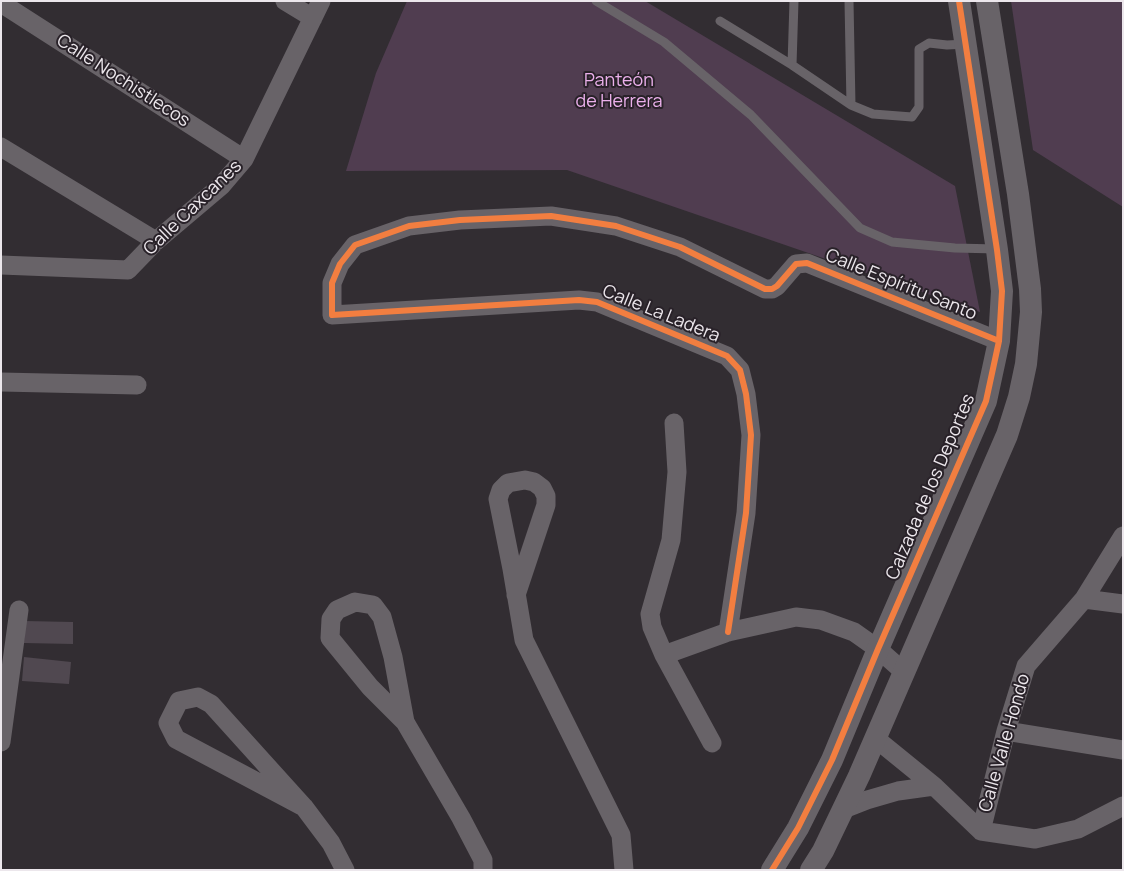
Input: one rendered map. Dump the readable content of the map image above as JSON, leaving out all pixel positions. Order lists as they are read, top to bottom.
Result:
{
  "streets": {
    "street": [
      "Calle Nochistlecos",
      "Calle Caxcanes",
      "Calle Espíritu Santo",
      "Calle La Ladera",
      "Calzada de los Deportes",
      "Calle Valle Hondo"
    ]
  },
  "crossings": [
    ["Calle Nochistlecos", "Calle Caxcanes"],
    ["Calle Espíritu Santo", "Calle La Ladera"],
    ["Calle Espíritu Santo", "Calzada de los Deportes"]
  ],
  "parks": ["Panteón de Herrera"]
}
